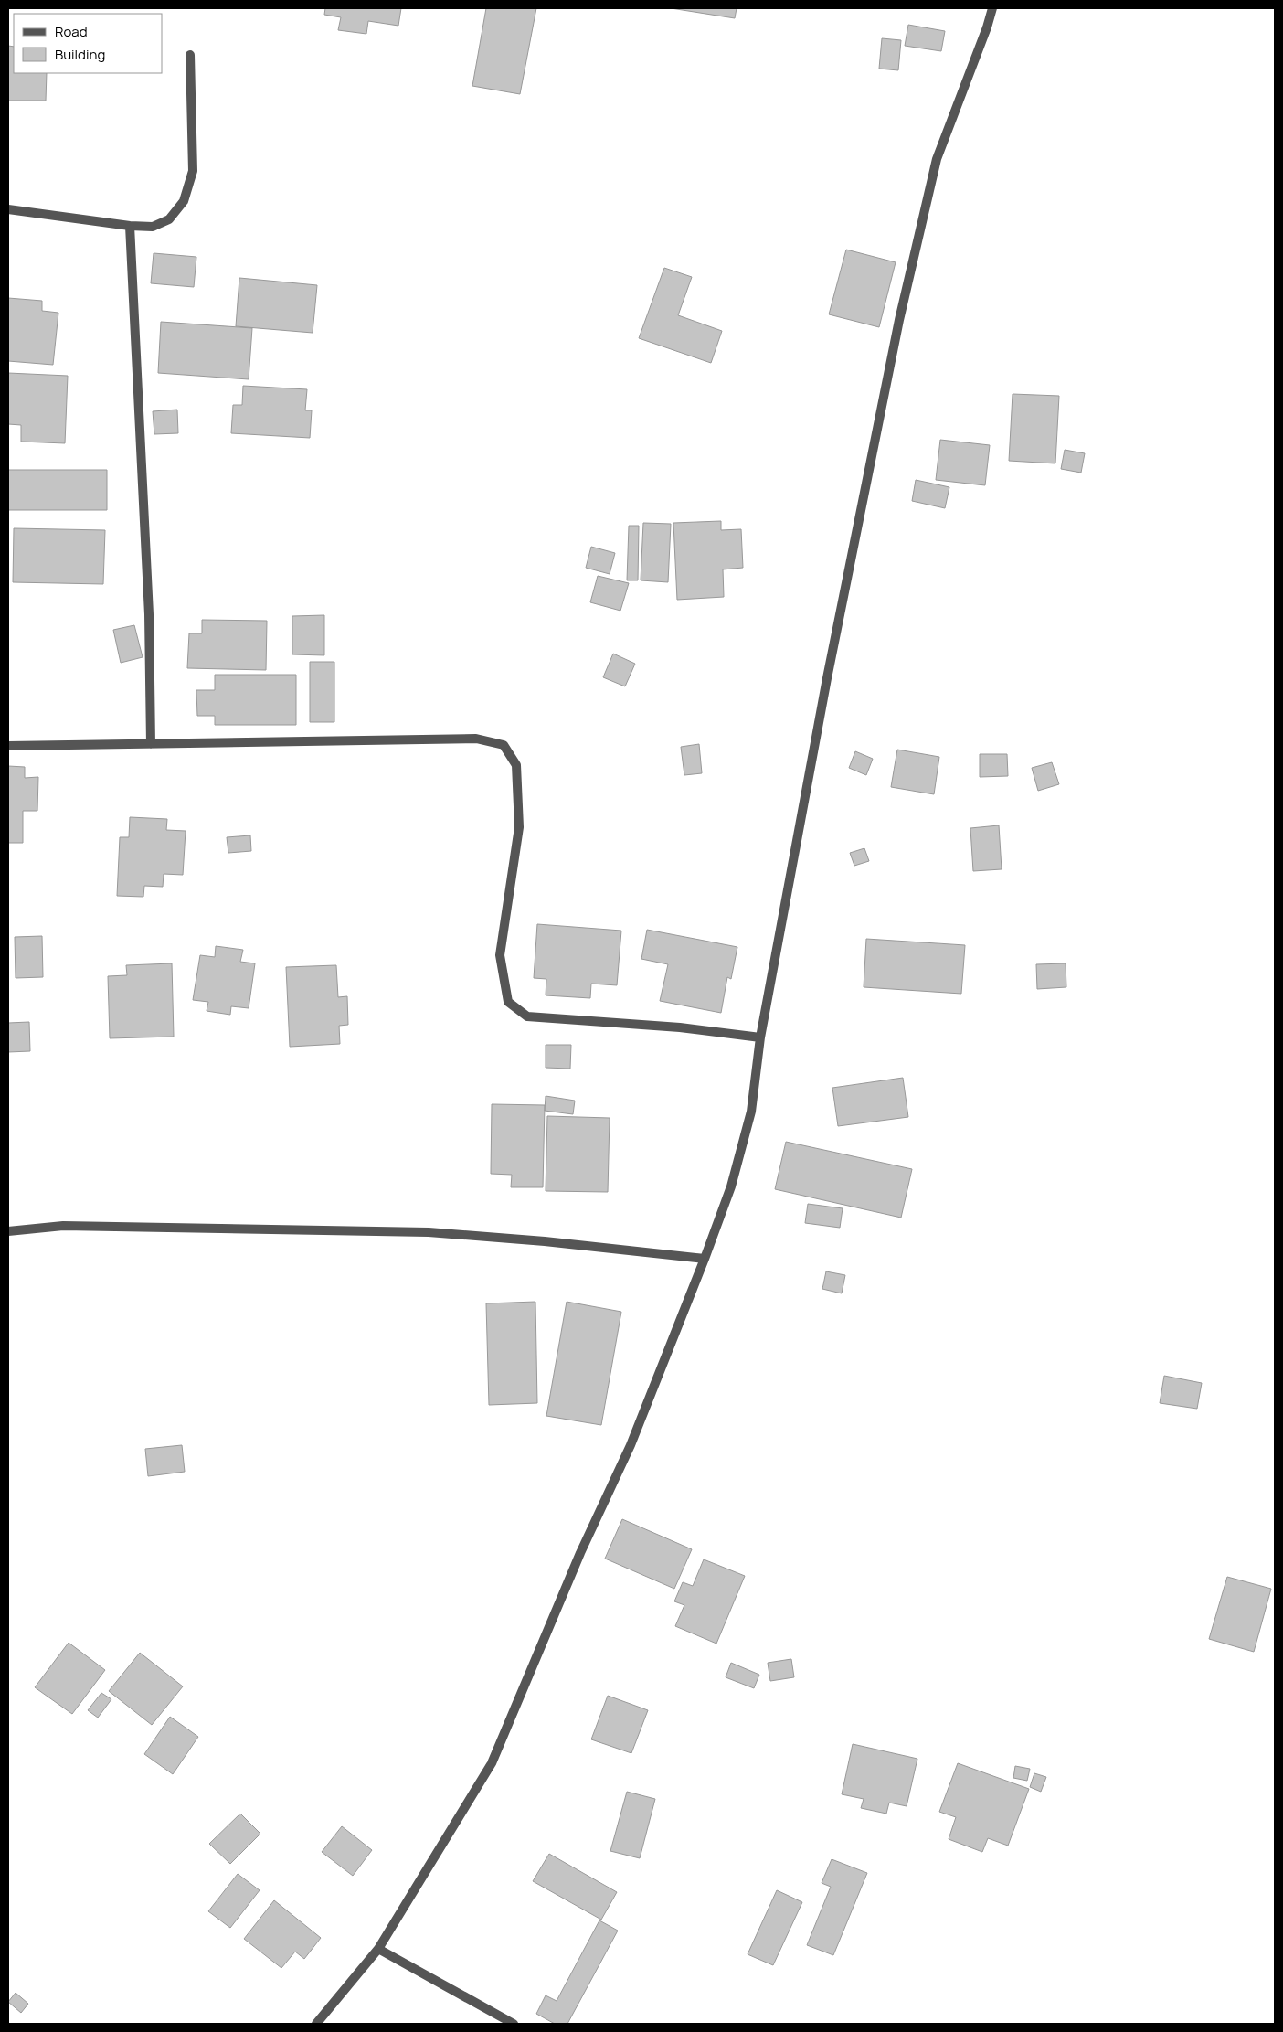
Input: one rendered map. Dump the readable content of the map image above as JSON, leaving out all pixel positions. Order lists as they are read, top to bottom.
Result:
{
  "legend": ["Road", "Building"]
}
